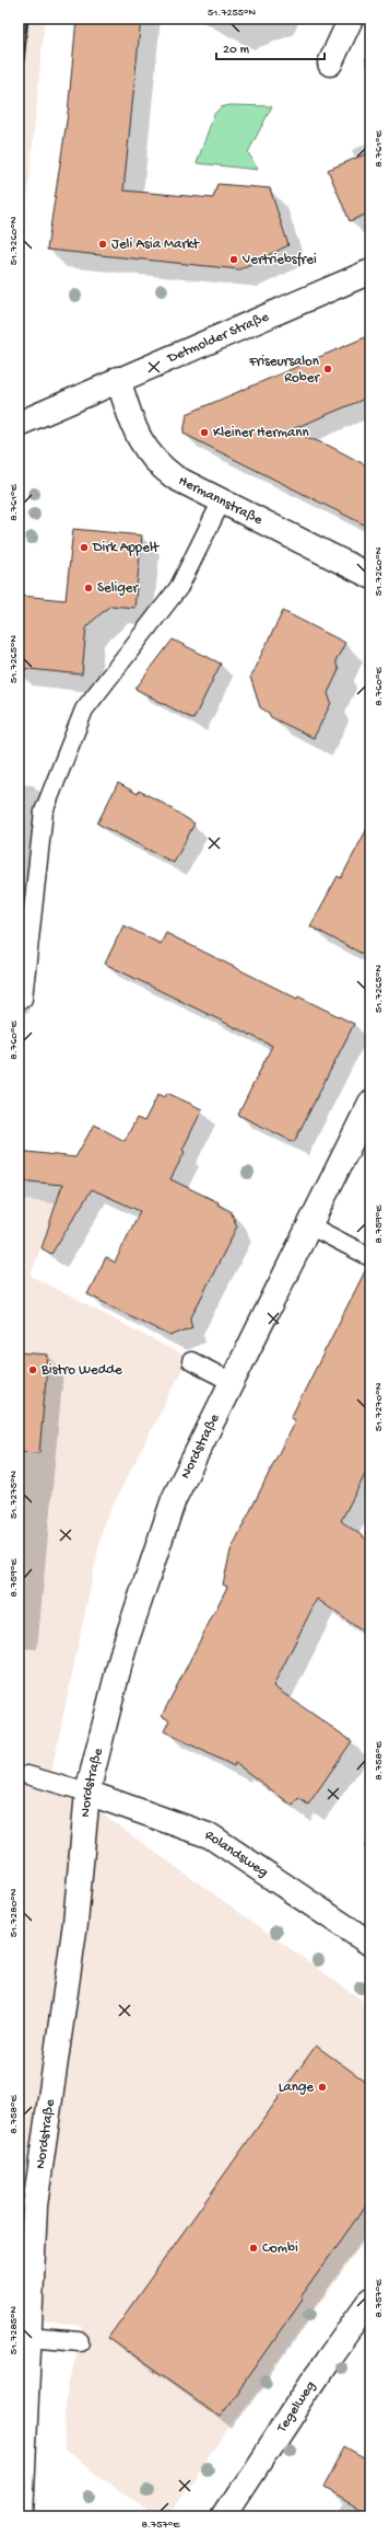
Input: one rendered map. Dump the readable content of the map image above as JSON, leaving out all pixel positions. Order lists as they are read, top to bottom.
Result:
{
  "streets": {
    "street": [
      "Detmolder Straße",
      "Hermannstraße",
      "Nordstraße",
      "Rolandsweg",
      "Tegelweg"
    ]
  },
  "crossings": [
    ["Detmolder Straße", "Hermannstraße"],
    ["Nordstraße", "Rolandsweg"]
  ],
  "places": [
    "Jeli Asia Markt",
    "Vertriebsfrei",
    "Friseursalon Rober",
    "Kleiner Hermann",
    "Dirk Appelt",
    "Seliger",
    "Bistro Wedde",
    "Lange",
    "Combi"
  ],
  "scale_bar": "20 m",
  "coordinates": [
    "51.7255°N",
    "8.761°E",
    "51.7260°N",
    "51.7265°N",
    "8.760°E",
    "8.759°E",
    "51.7270°N",
    "51.7275°N",
    "8.758°E",
    "51.7280°N",
    "8.757°E",
    "51.7285°N"
  ]
}
